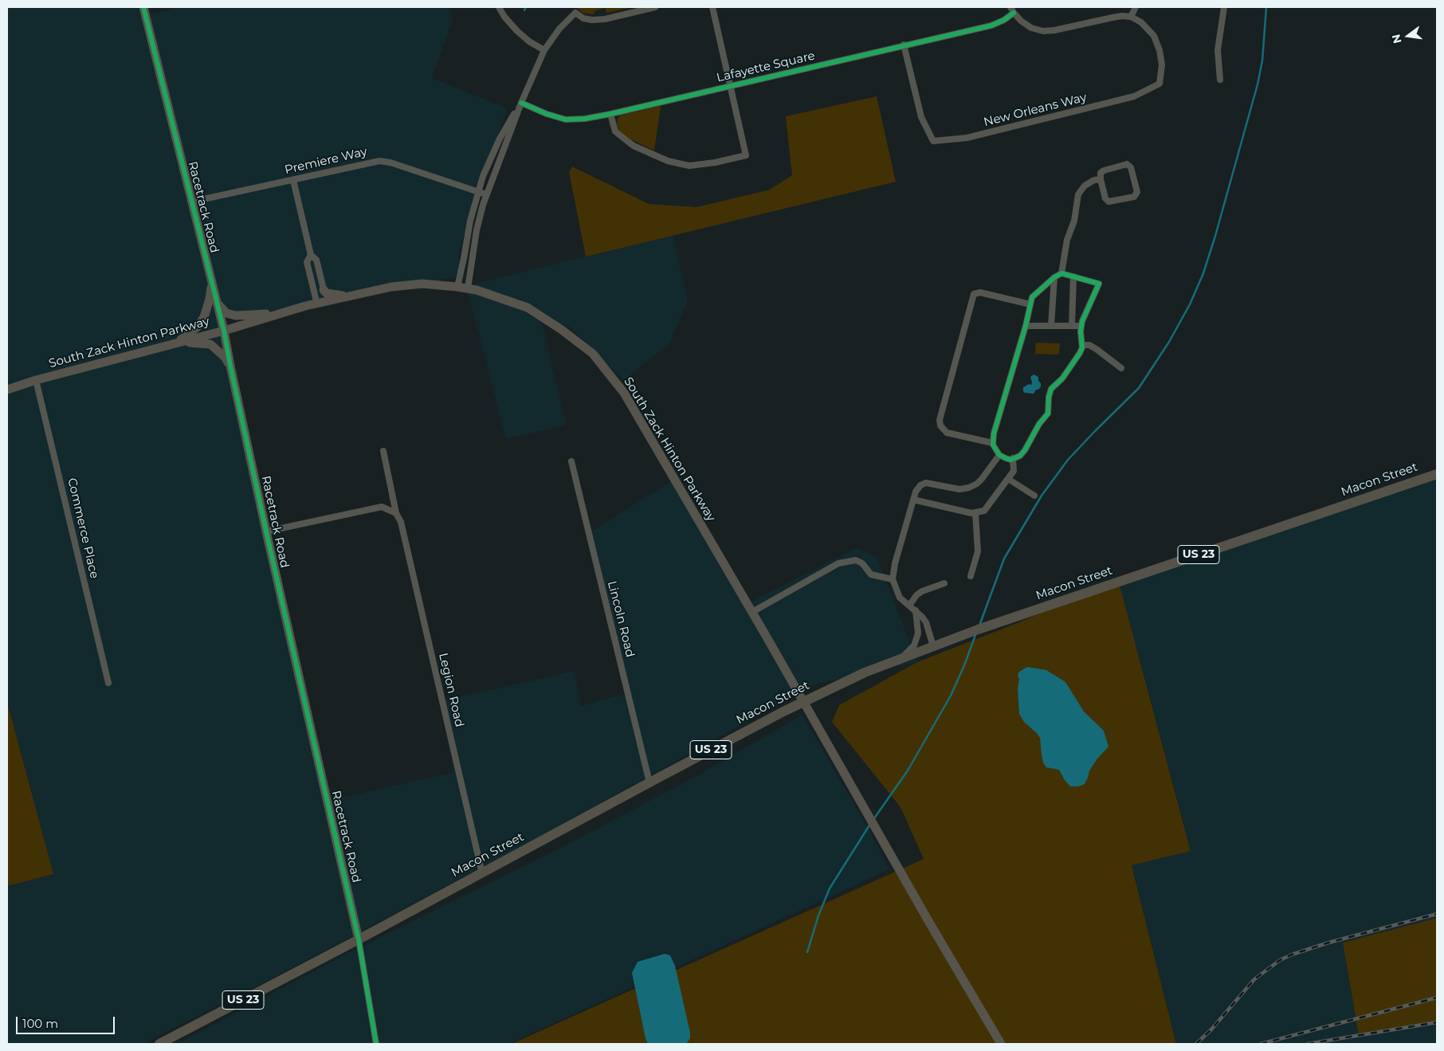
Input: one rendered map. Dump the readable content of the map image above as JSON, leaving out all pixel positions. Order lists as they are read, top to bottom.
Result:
{
  "streets": {
    "main road": [
      "Racetrack Road",
      "South Zack Hinton Parkway",
      "Macon Street",
      "US 23"
    ],
    "street": [
      "Lafayette Square",
      "New Orleans Way",
      "Premiere Way",
      "Commerce Place",
      "Lincoln Road",
      "Legion Road"
    ]
  },
  "crossings": [
    ["Lafayette Square", "New Orleans Way"],
    ["Premiere Way", "Racetrack Road"],
    ["Racetrack Road", "South Zack Hinton Parkway"],
    ["Racetrack Road", "Macon Street"],
    ["South Zack Hinton Parkway", "Macon Street"],
    ["South Zack Hinton Parkway", "Commerce Place"],
    ["Macon Street", "Lincoln Road"],
    ["Macon Street", "Legion Road"]
  ],
  "scale_bar": "100 m",
  "north": "left"
}
